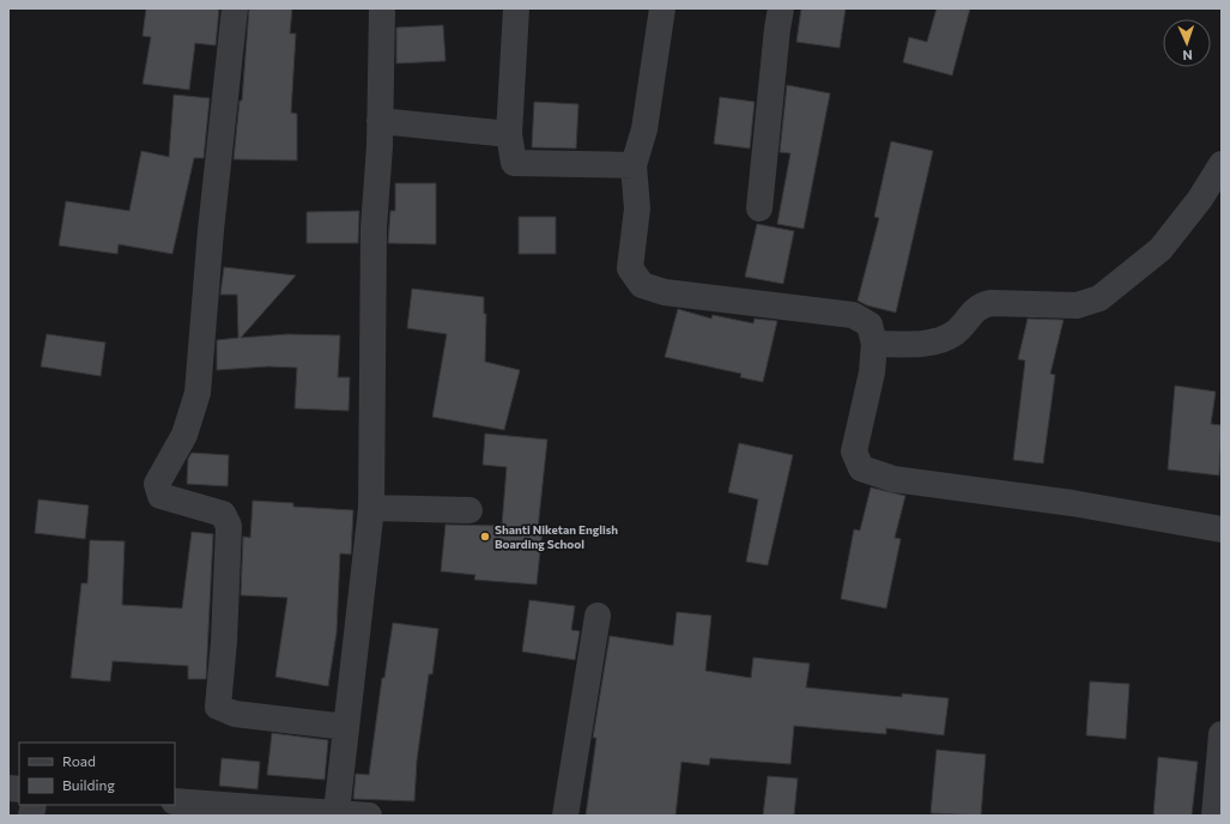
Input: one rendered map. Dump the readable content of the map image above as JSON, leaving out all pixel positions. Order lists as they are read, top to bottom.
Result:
{
  "places": ["Shanti Niketan English Boarding School"],
  "legend": ["Road", "Building"],
  "north": "bottom"
}
